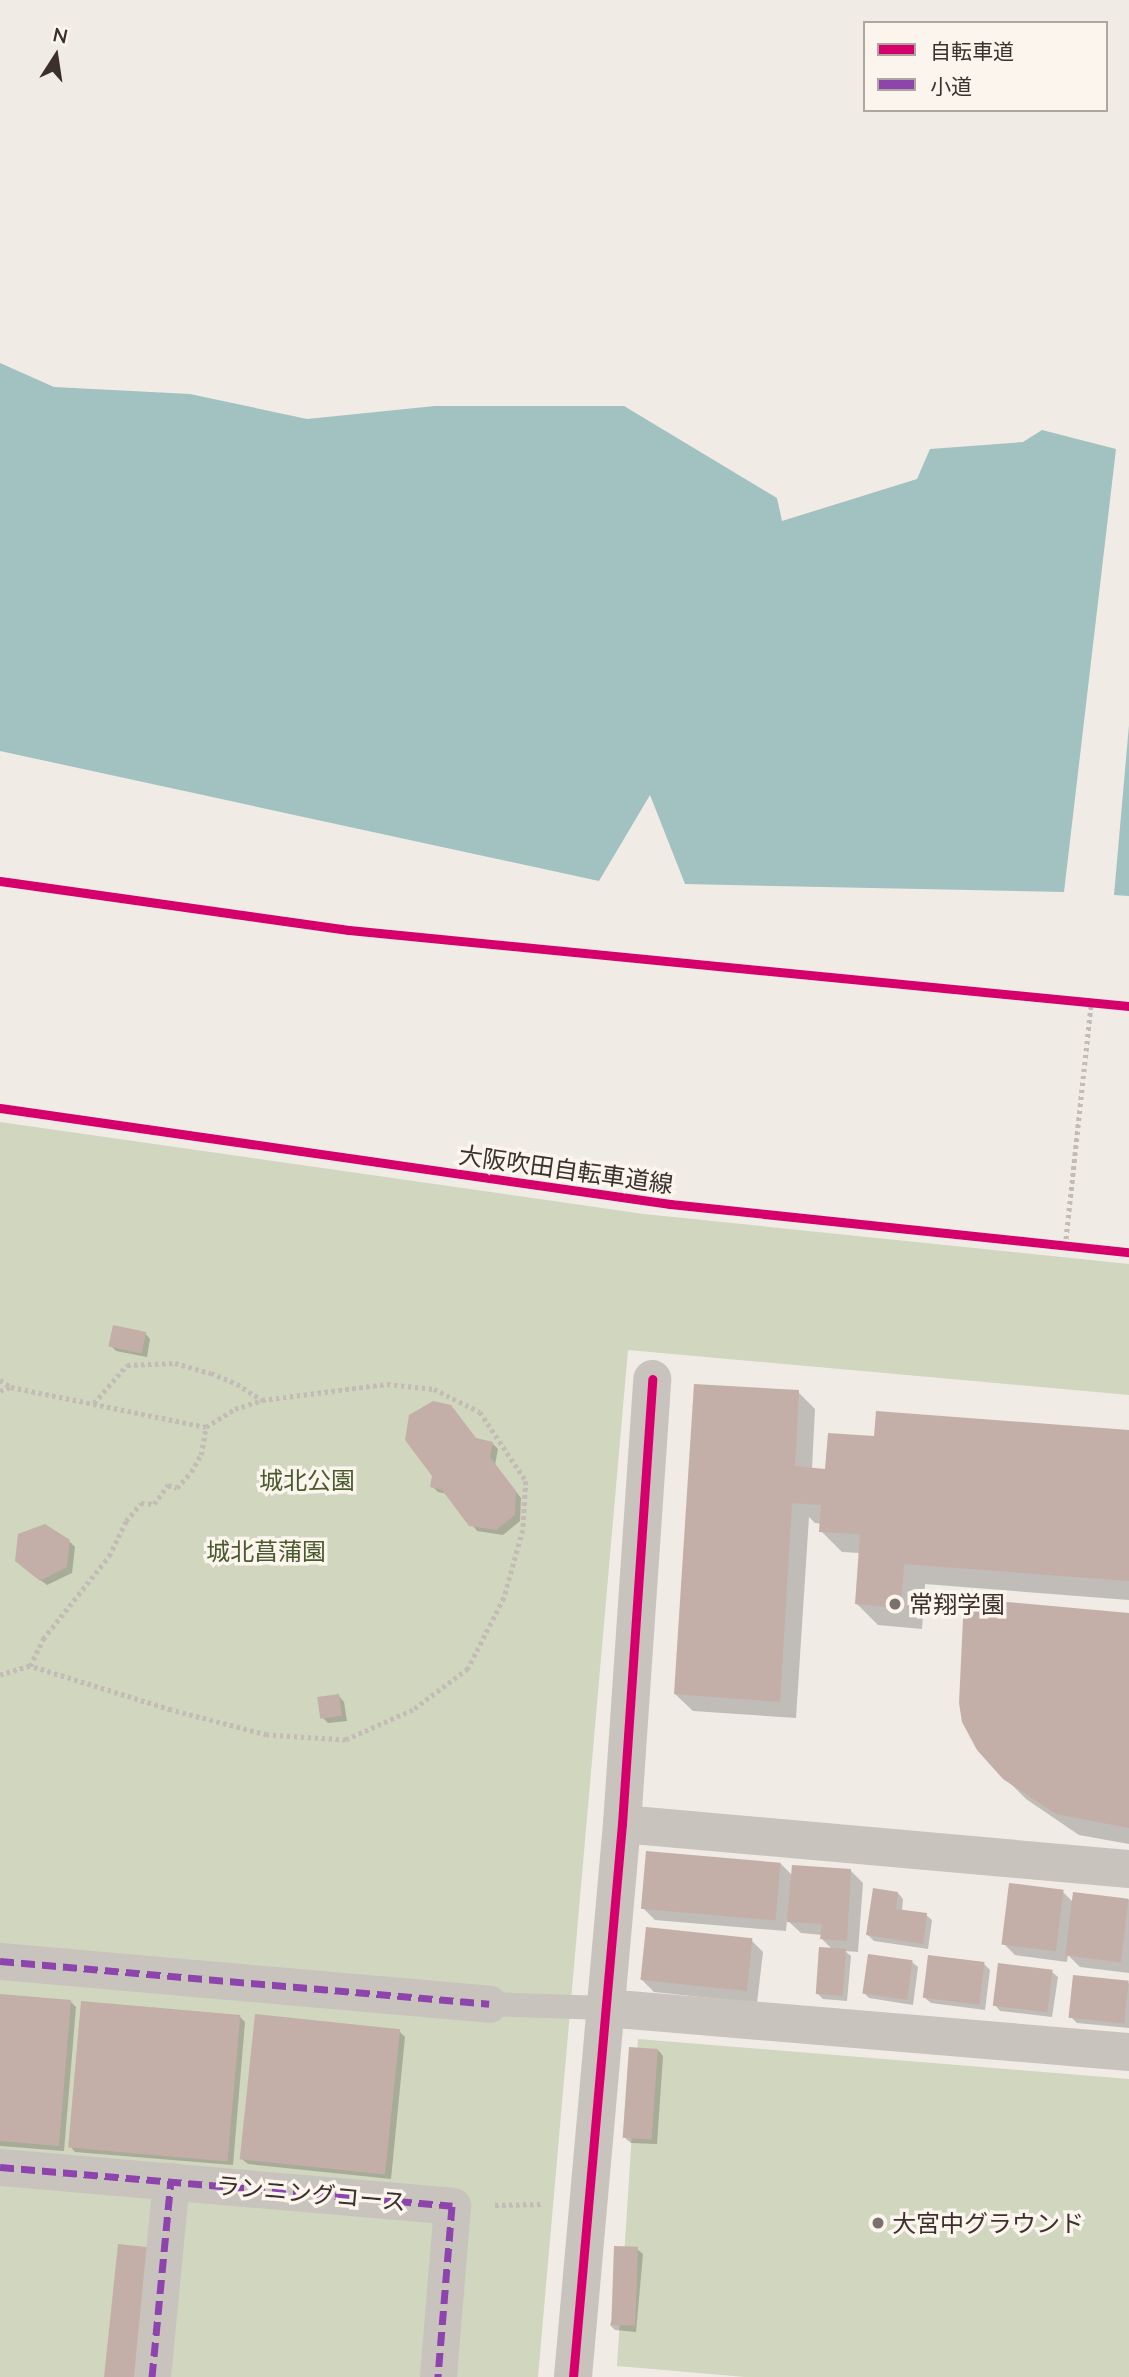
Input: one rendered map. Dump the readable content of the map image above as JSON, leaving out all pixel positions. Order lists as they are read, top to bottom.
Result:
{
  "streets": {
    "street": ["ランニングコース"],
    "cycle path": ["大阪吹田自転車道線"]
  },
  "parks": ["城北公園", "城北菖蒲園"],
  "places": ["常翔学園", "大宮中グラウンド"],
  "legend": ["自転車道", "小道"],
  "north": "top"
}
